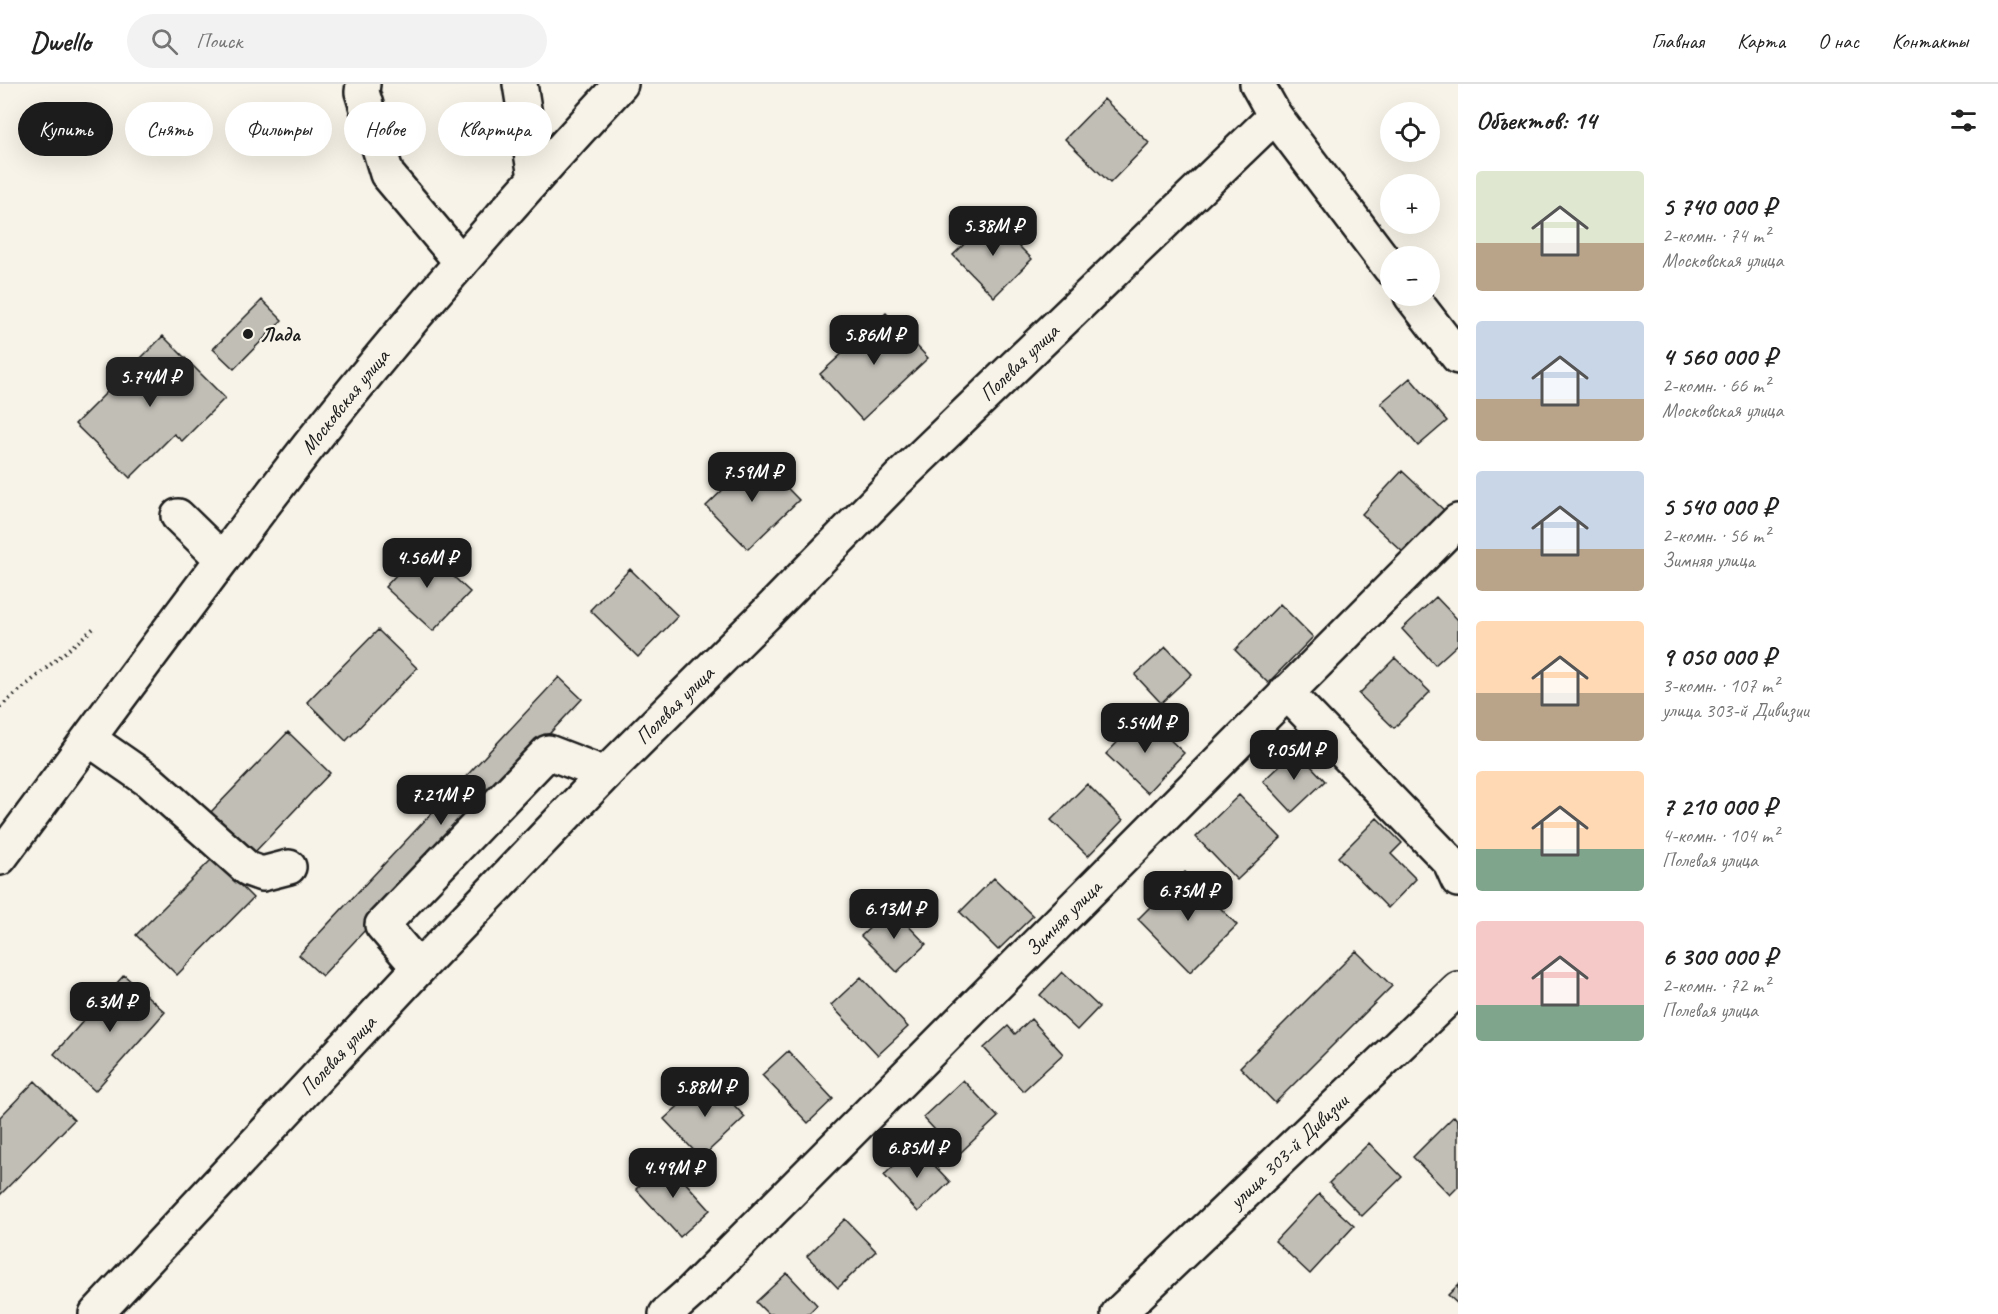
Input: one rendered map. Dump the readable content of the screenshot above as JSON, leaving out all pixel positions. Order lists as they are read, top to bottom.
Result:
{
  "streets": {
    "street": [
      "Полевая улица",
      "Московская улица",
      "Зимняя улица",
      "улица 303-й Дивизии"
    ]
  },
  "places": ["Лада"],
  "page": {
    "header": "Dwello",
    "search": "Поиск",
    "nav": [
      "Главная",
      "Карта",
      "О нас",
      "Контакты"
    ],
    "heading": "Объектов: 14",
    "map_buttons": ["+", "−"],
    "chip": [
      "Купить",
      "Снять",
      "Фильтры",
      "Новое",
      "Квартира"
    ],
    "list": [
      {
        "name": "5 740 000 ₽",
        "note": "2-комн. · 74 m² · Московская улица"
      },
      {
        "name": "4 560 000 ₽",
        "note": "2-комн. · 66 m² · Московская улица"
      },
      {
        "name": "5 540 000 ₽",
        "note": "2-комн. · 56 m² · Зимняя улица"
      },
      {
        "name": "9 050 000 ₽",
        "note": "3-комн. · 107 m² · улица 303-й Дивизии"
      },
      {
        "name": "7 210 000 ₽",
        "note": "4-комн. · 104 m² · Полевая улица"
      },
      {
        "name": "6 300 000 ₽",
        "note": "2-комн. · 72 m² · Полевая улица"
      }
    ],
    "price": [
      "5.38M ₽",
      "5.86M ₽",
      "5.74M ₽",
      "7.59M ₽",
      "4.56M ₽",
      "5.54M ₽",
      "9.05M ₽",
      "7.21M ₽",
      "6.75M ₽",
      "6.13M ₽",
      "6.3M ₽",
      "5.88M ₽",
      "6.85M ₽",
      "4.49M ₽"
    ]
  }
}
